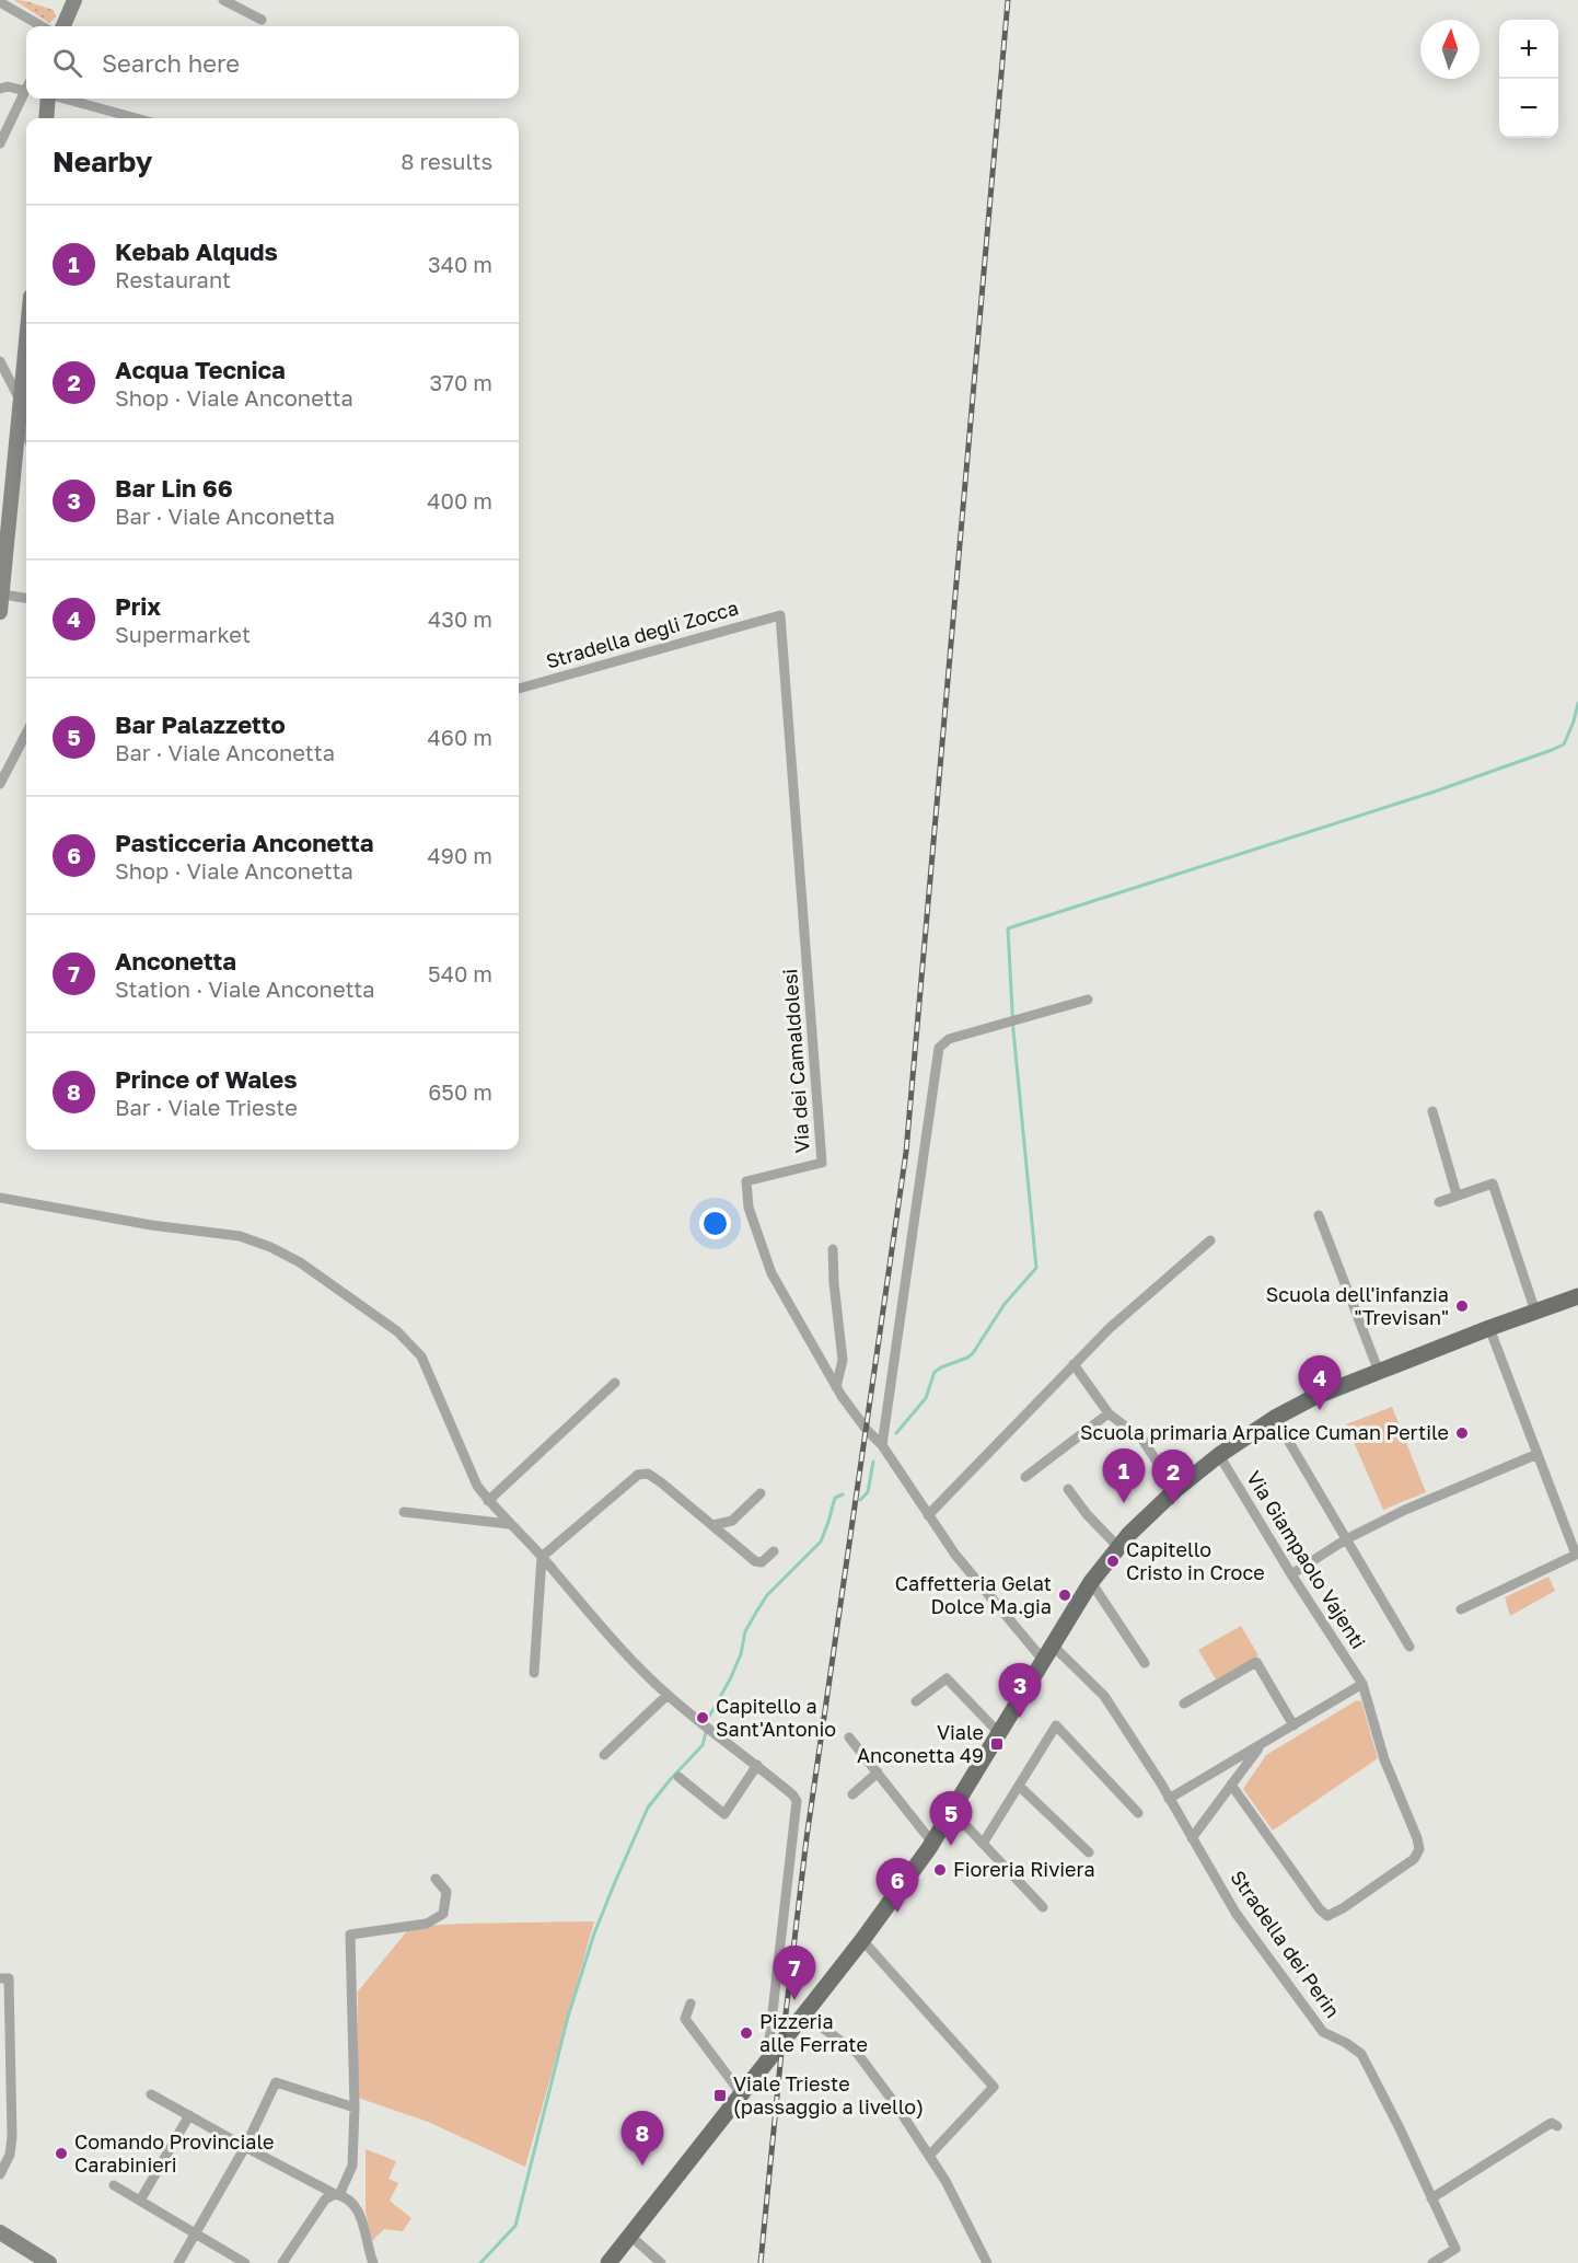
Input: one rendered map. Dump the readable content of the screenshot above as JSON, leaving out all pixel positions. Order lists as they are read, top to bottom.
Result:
{
  "streets": {
    "street": [
      "Stradella degli Zocca",
      "Via dei Camaldolesi",
      "Via Giampaolo Vajenti",
      "Stradella dei Perin"
    ]
  },
  "crossings": [
    ["Stradella degli Zocca", "Via dei Camaldolesi"]
  ],
  "places": {
    "other": [
      "Scuola dell'infanzia \"Trevisan\"",
      "Scuola primaria Arpalice Cuman Pertile",
      "Capitello Cristo in Croce",
      "Caffetteria Gelat Dolce Ma.gia",
      "Capitello a Sant'Antonio",
      "Fioreria Riviera",
      "Pizzeria alle Ferrate",
      "Comando Provinciale Carabinieri"
    ],
    "transit": ["Viale Anconetta 49", "Viale Trieste (passaggio a livello)"]
  },
  "north": "top",
  "page": {
    "map_buttons": ["+", "−"],
    "search": "Search here",
    "heading": ["Nearby", "8 results"],
    "list": [
      {
        "mark": "1",
        "name": "Kebab Alquds",
        "note": "Restaurant",
        "value": "340 m"
      },
      {
        "mark": "2",
        "name": "Acqua Tecnica",
        "note": "Shop · Viale Anconetta",
        "value": "370 m"
      },
      {
        "mark": "3",
        "name": "Bar Lin 66",
        "note": "Bar · Viale Anconetta",
        "value": "400 m"
      },
      {
        "mark": "4",
        "name": "Prix",
        "note": "Supermarket",
        "value": "430 m"
      },
      {
        "mark": "5",
        "name": "Bar Palazzetto",
        "note": "Bar · Viale Anconetta",
        "value": "460 m"
      },
      {
        "mark": "6",
        "name": "Pasticceria Anconetta",
        "note": "Shop · Viale Anconetta",
        "value": "490 m"
      },
      {
        "mark": "7",
        "name": "Anconetta",
        "note": "Station · Viale Anconetta",
        "value": "540 m"
      },
      {
        "mark": "8",
        "name": "Prince of Wales",
        "note": "Bar · Viale Trieste",
        "value": "650 m"
      }
    ],
    "pins": [
      "4",
      "1",
      "2",
      "3",
      "5",
      "6",
      "7",
      "8"
    ]
  }
}
